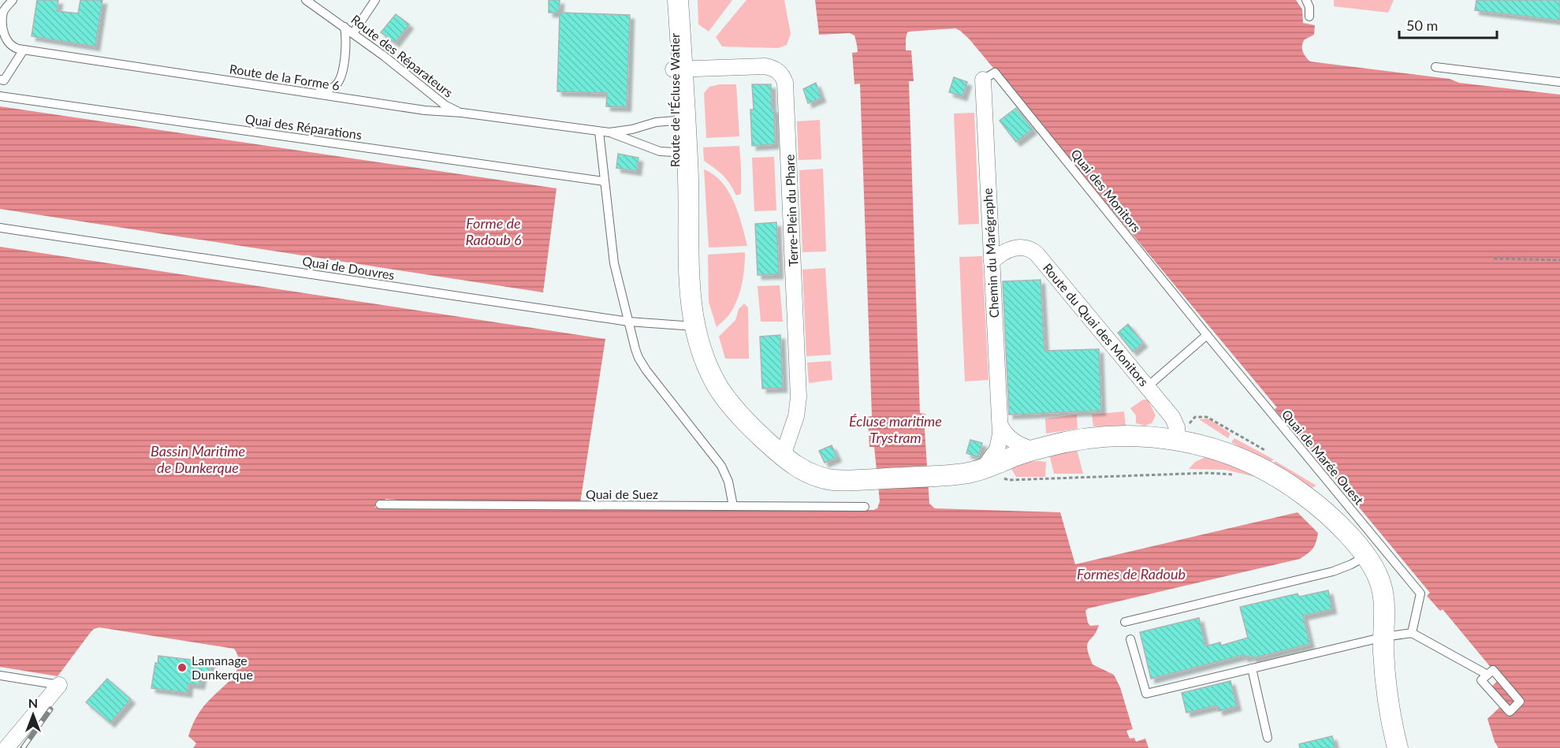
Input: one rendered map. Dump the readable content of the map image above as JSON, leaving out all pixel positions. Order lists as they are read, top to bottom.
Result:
{
  "streets": {
    "street": [
      "Route de l'Écluse Watier",
      "Terre-Plein du Phare",
      "Chemin du Marégraphe",
      "Route du Quai des Monitors"
    ],
    "lane": [
      "Route des Réparateurs",
      "Route de la Forme 6",
      "Quai des Réparations",
      "Quai des Monitors",
      "Quai de Douvres",
      "Quai de Marée Ouest",
      "Quai de Suez"
    ]
  },
  "crossings": [
    ["Route des Réparateurs", "Route de la Forme 6"],
    ["Route de la Forme 6", "Route de l'Écluse Watier"],
    ["Route de l'Écluse Watier", "Terre-Plein du Phare"],
    ["Route de l'Écluse Watier", "Chemin du Marégraphe"],
    ["Route de l'Écluse Watier", "Quai de Douvres"],
    ["Route de l'Écluse Watier", "Route du Quai des Monitors"],
    ["Quai des Monitors", "Chemin du Marégraphe"],
    ["Quai des Monitors", "Quai de Marée Ouest"],
    ["Chemin du Marégraphe", "Route du Quai des Monitors"]
  ],
  "water": [
    "Forme de Radoub 6",
    "Écluse maritime Trystram",
    "Bassin Maritime de Dunkerque",
    "Formes de Radoub"
  ],
  "places": ["Lamanage Dunkerque"],
  "scale_bar": "50 m",
  "north": "top"
}
